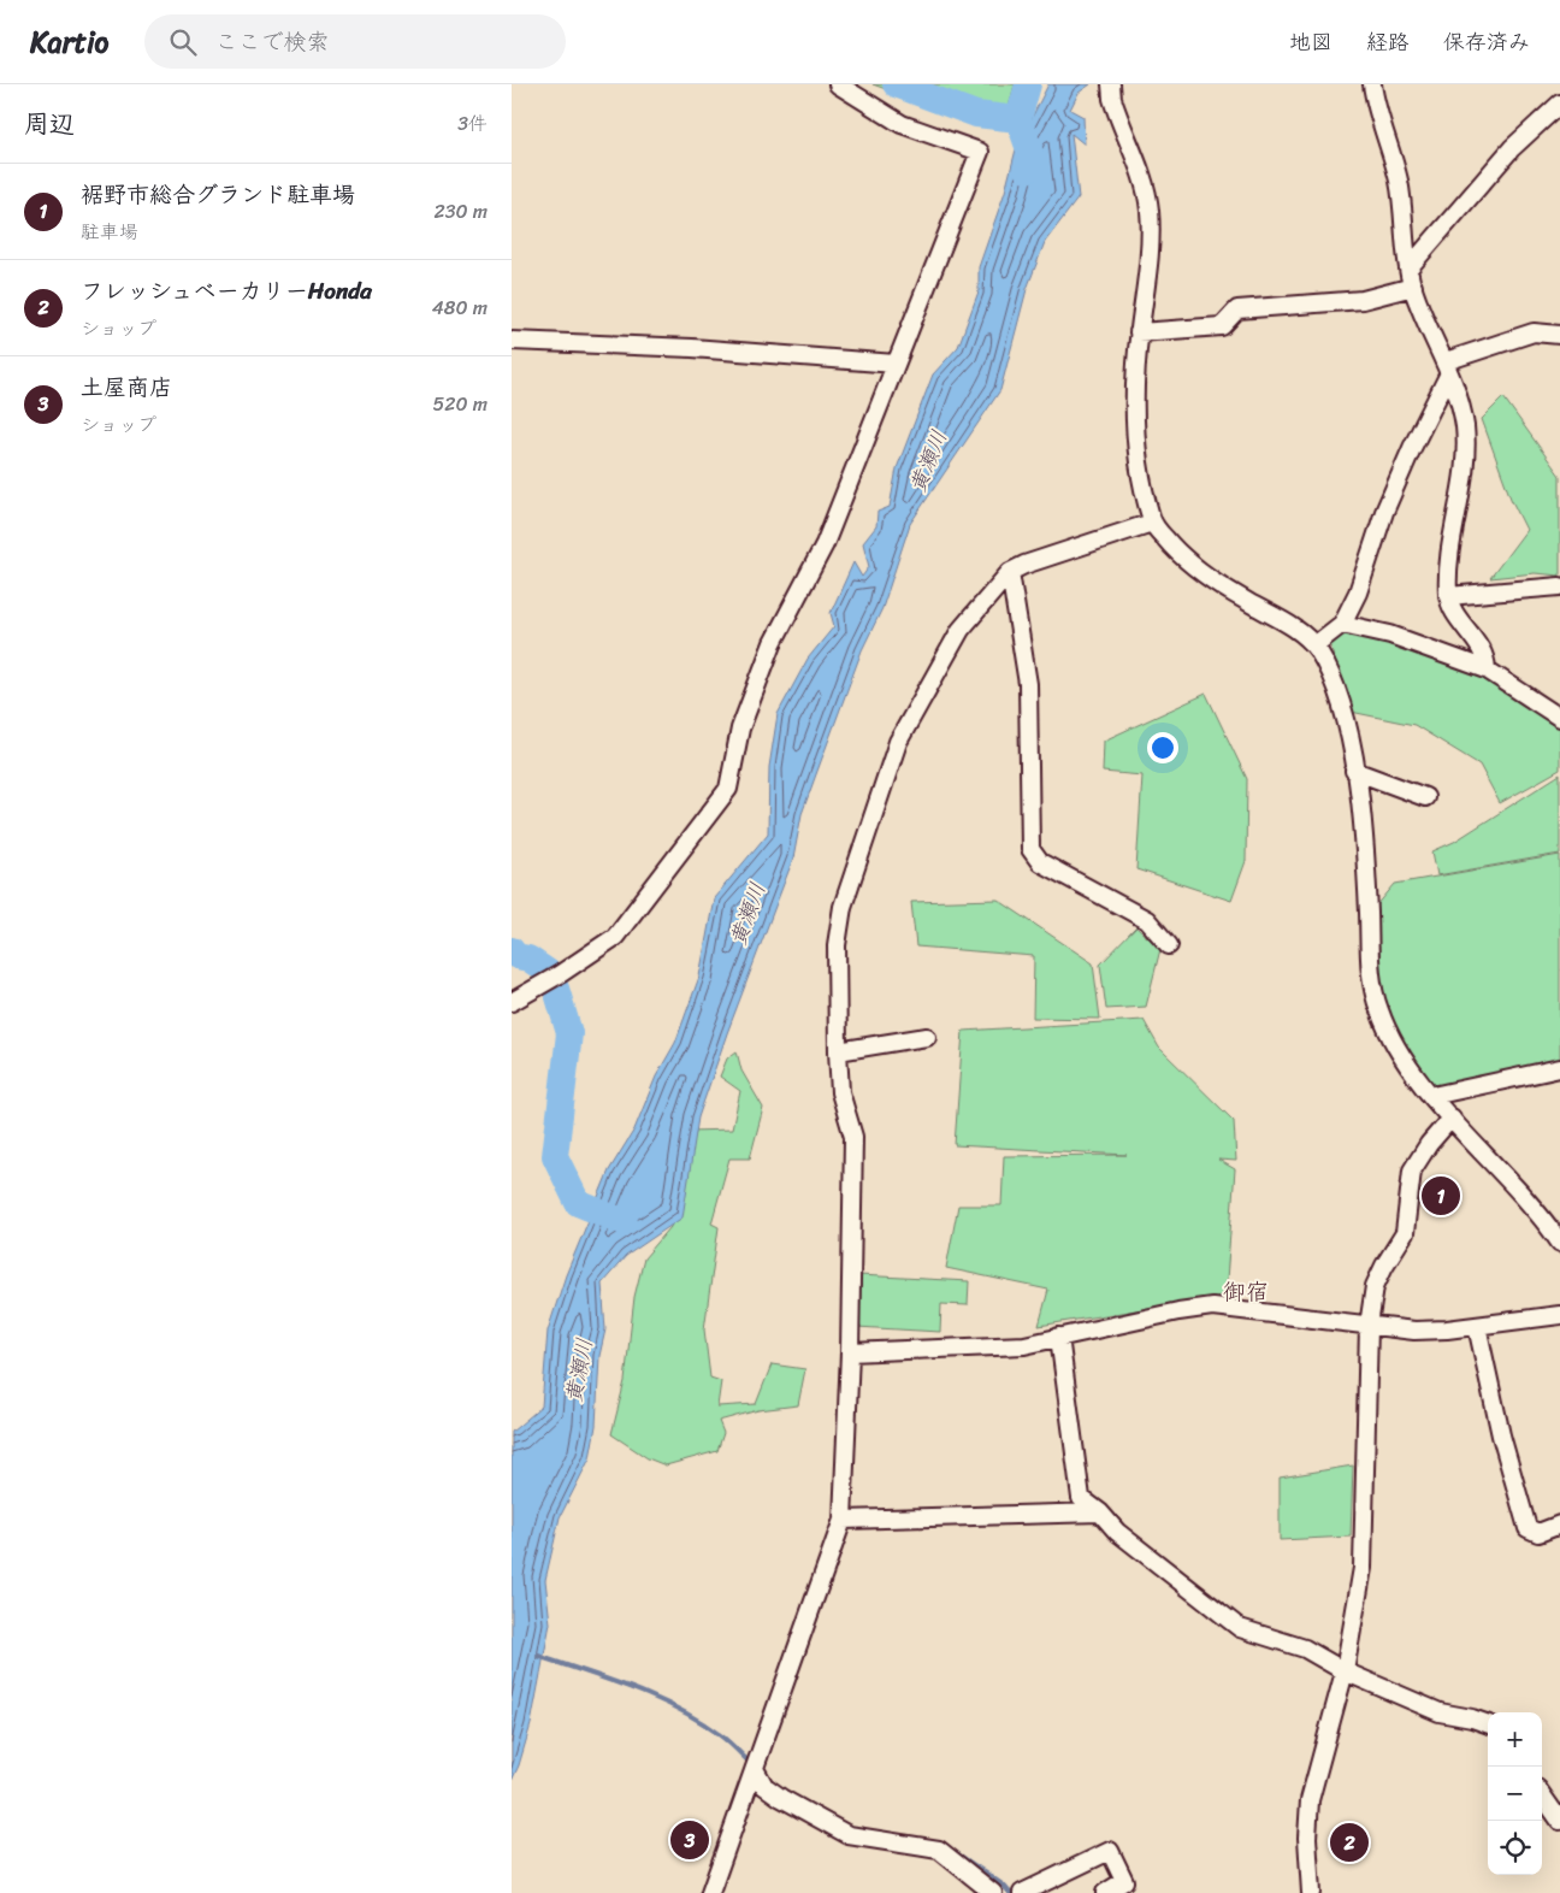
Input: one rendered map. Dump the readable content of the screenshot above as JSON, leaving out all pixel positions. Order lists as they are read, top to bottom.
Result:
{
  "districts": ["御宿"],
  "water": ["黄瀬川"],
  "page": {
    "header": "Kartio",
    "search": "ここで検索",
    "nav": ["地図", "経路", "保存済み"],
    "heading": ["周辺", "3件"],
    "list": [
      {
        "mark": "1",
        "name": "裾野市総合グランド駐車場",
        "note": "駐車場",
        "value": "230 m"
      },
      {
        "mark": "2",
        "name": "フレッシュベーカリーHonda",
        "note": "ショップ",
        "value": "480 m"
      },
      {
        "mark": "3",
        "name": "土屋商店",
        "note": "ショップ",
        "value": "520 m"
      }
    ],
    "pins": ["1", "3", "2"],
    "map_buttons": ["+", "−"]
  }
}
